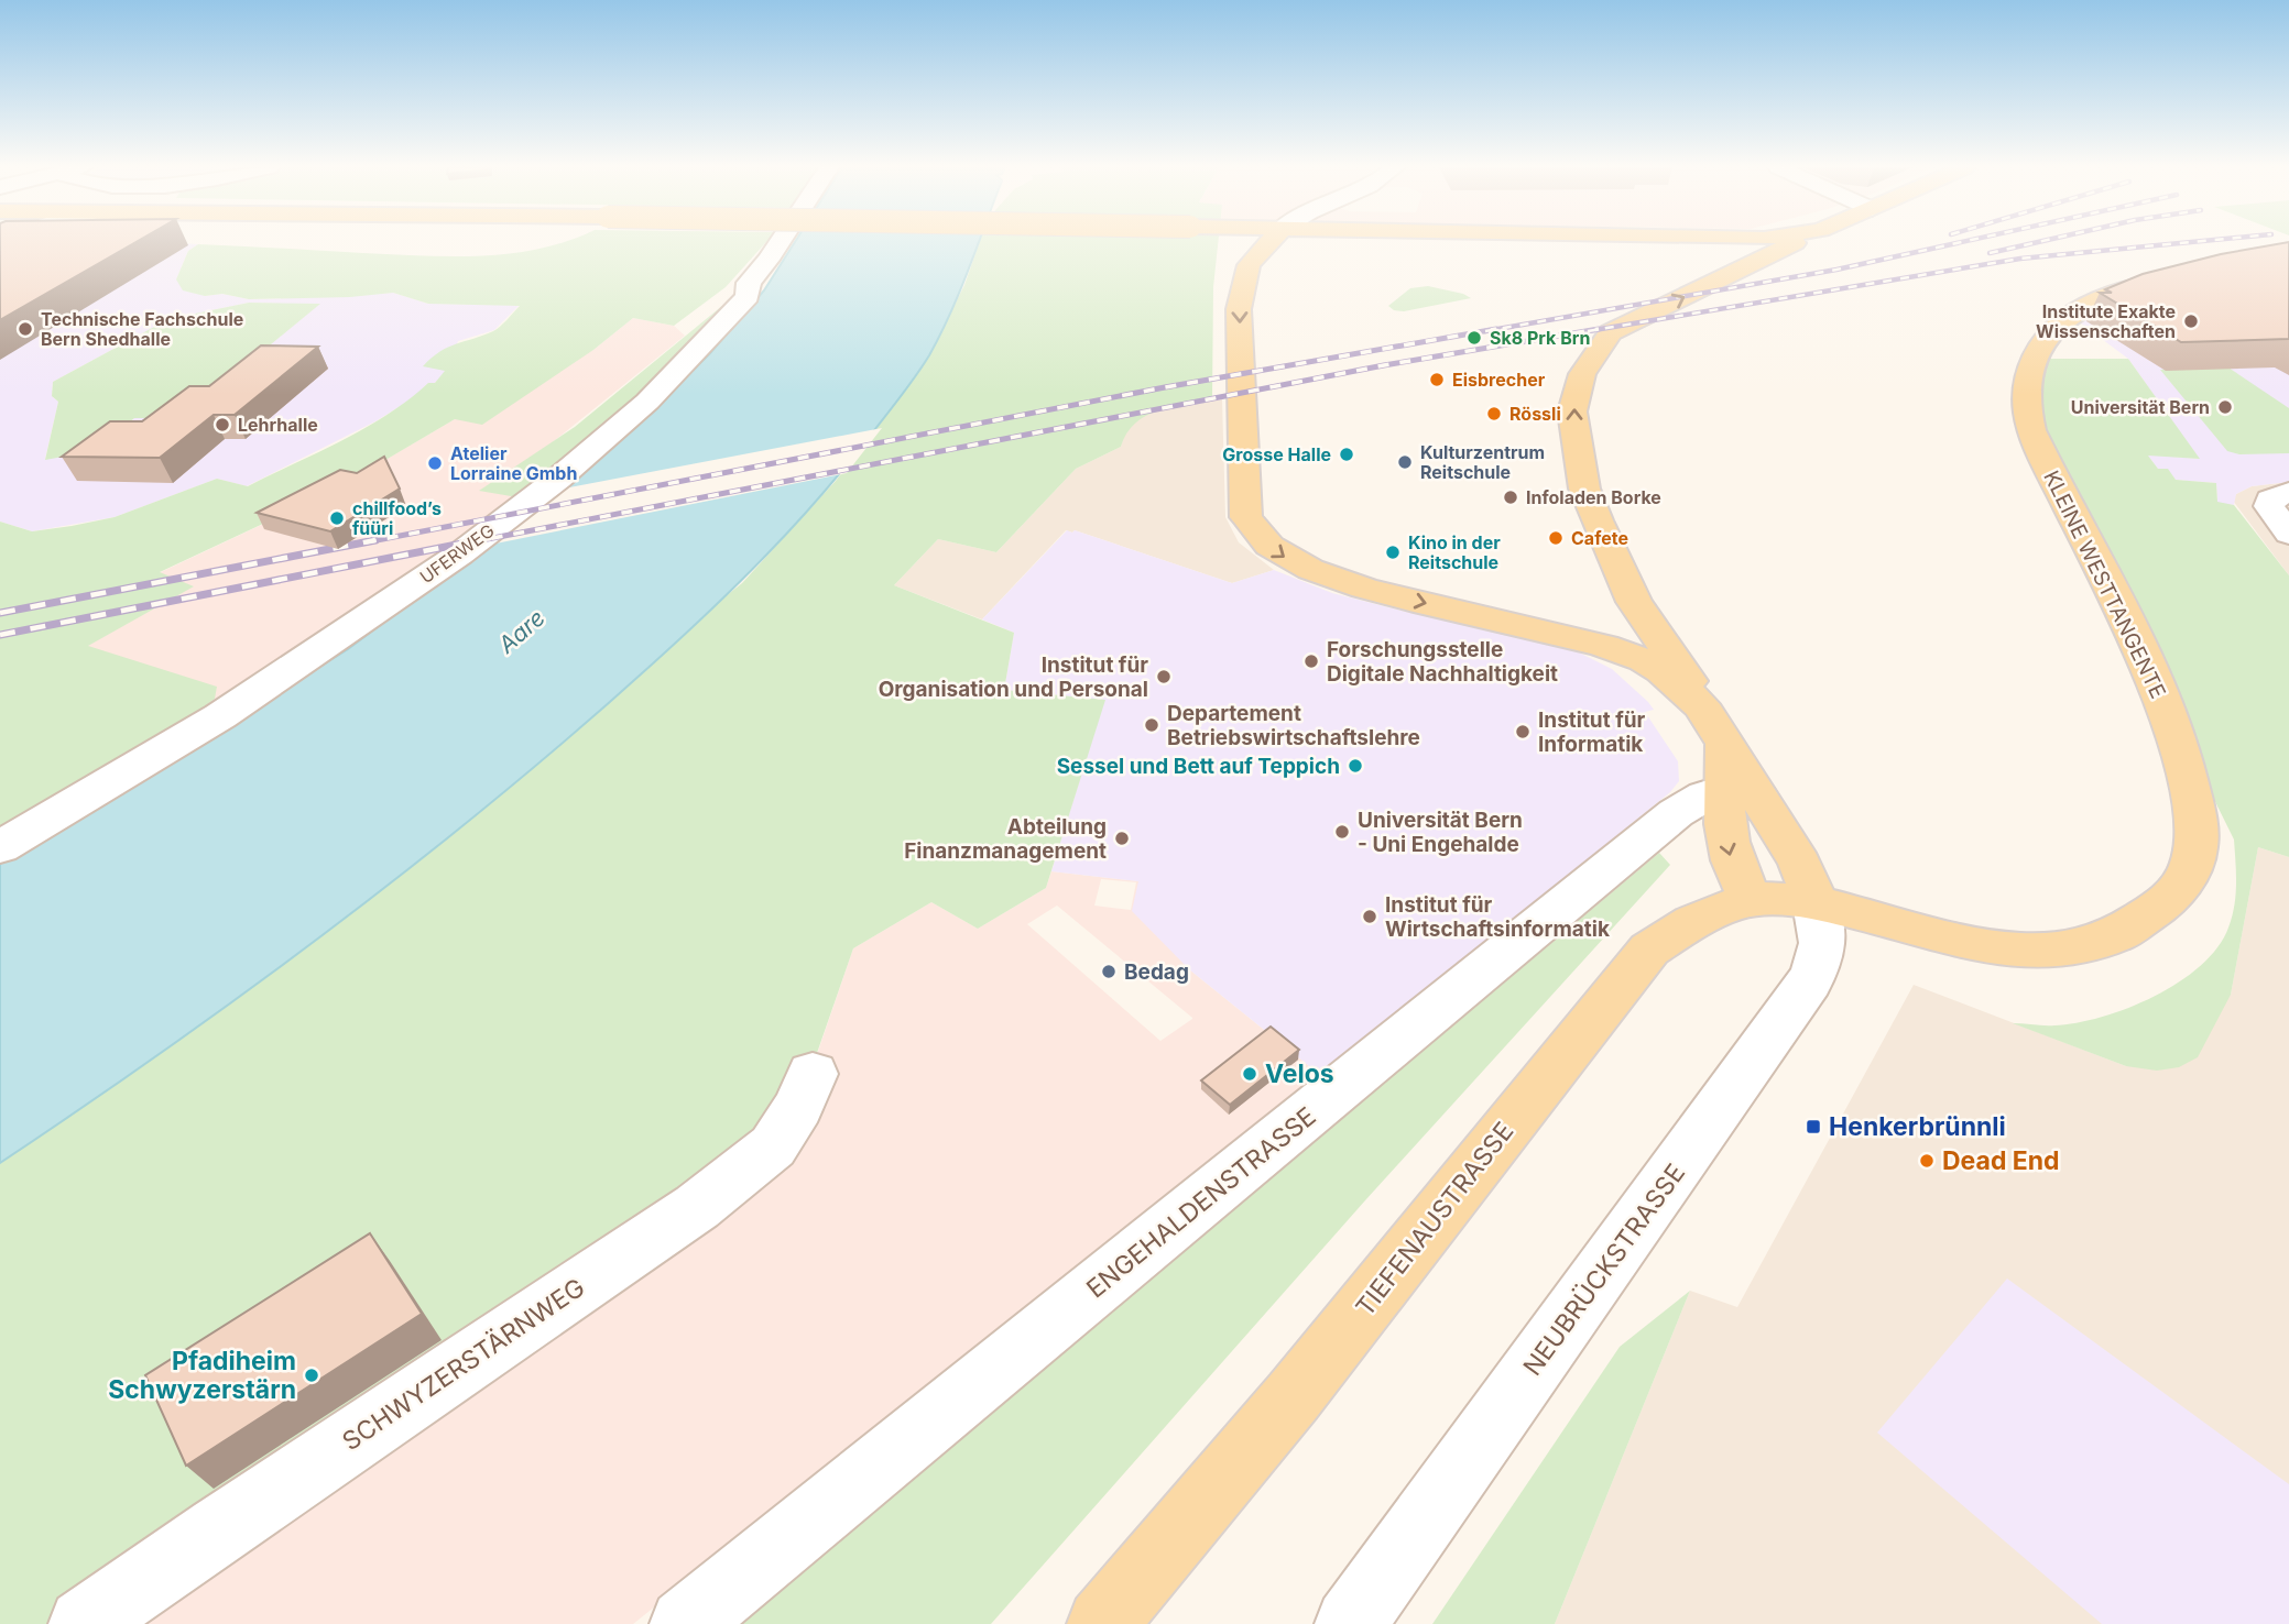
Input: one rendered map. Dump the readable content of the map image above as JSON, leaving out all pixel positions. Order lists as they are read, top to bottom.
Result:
{
  "streets": {
    "main road": ["KLEINE WESTTANGENTE", "TIEFENAUSTRASSE"],
    "street": [
      "UFERWEG",
      "ENGEHALDENSTRASSE",
      "NEUBRÜCKSTRASSE",
      "SCHWYZERSTÄRNWEG"
    ]
  },
  "crossings": [
    ["KLEINE WESTTANGENTE", "TIEFENAUSTRASSE"],
    ["KLEINE WESTTANGENTE", "NEUBRÜCKSTRASSE"],
    ["TIEFENAUSTRASSE", "NEUBRÜCKSTRASSE"]
  ],
  "water": ["Aare"],
  "places": {
    "other": [
      "Institute Exakte Wissenschaften",
      "Technische Fachschule Bern Shedhalle",
      "Sk8 Prk Brn",
      "Eisbrecher",
      "Universität Bern",
      "Rössli",
      "Lehrhalle",
      "Grosse Halle",
      "Kulturzentrum Reitschule",
      "Atelier Lorraine Gmbh",
      "Infoladen Borke",
      "chillfood’s füüri",
      "Cafete",
      "Kino in der Reitschule",
      "Forschungsstelle Digitale Nachhaltigkeit",
      "Institut für Organisation und Personal",
      "Departement Betriebswirtschaftslehre",
      "Institut für Informatik",
      "Sessel und Bett auf Teppich",
      "Universität Bern - Uni Engehalde",
      "Abteilung Finanzmanagement",
      "Institut für Wirtschaftsinformatik",
      "Bedag",
      "Velos",
      "Dead End",
      "Pfadiheim Schwyzerstärn"
    ],
    "transit": ["Henkerbrünnli"]
  }
}
